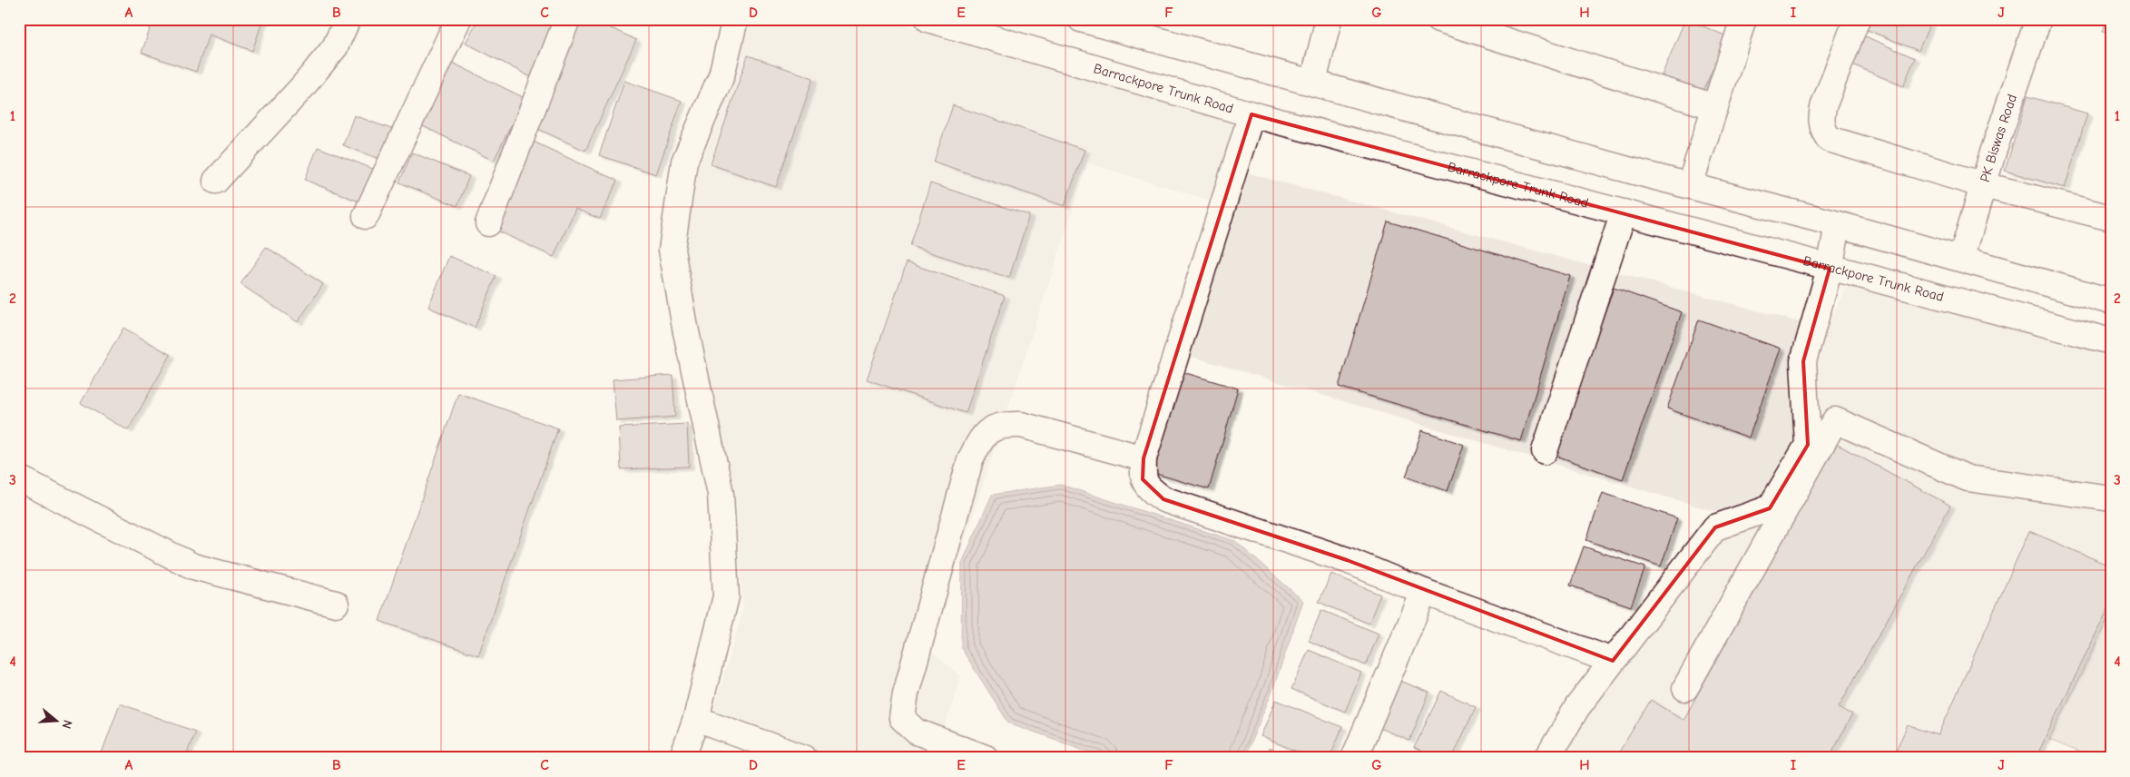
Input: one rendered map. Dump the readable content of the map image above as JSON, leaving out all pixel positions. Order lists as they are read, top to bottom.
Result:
{
  "streets": {
    "street": ["Barrackpore Trunk Road", "PK Biswas Road"]
  },
  "north": "right",
  "grid": {
    "columns": [
      "A",
      "B",
      "C",
      "D",
      "E",
      "F",
      "G",
      "H",
      "I",
      "J"
    ],
    "rows": [
      "1",
      "2",
      "3",
      "4"
    ]
  }
}
